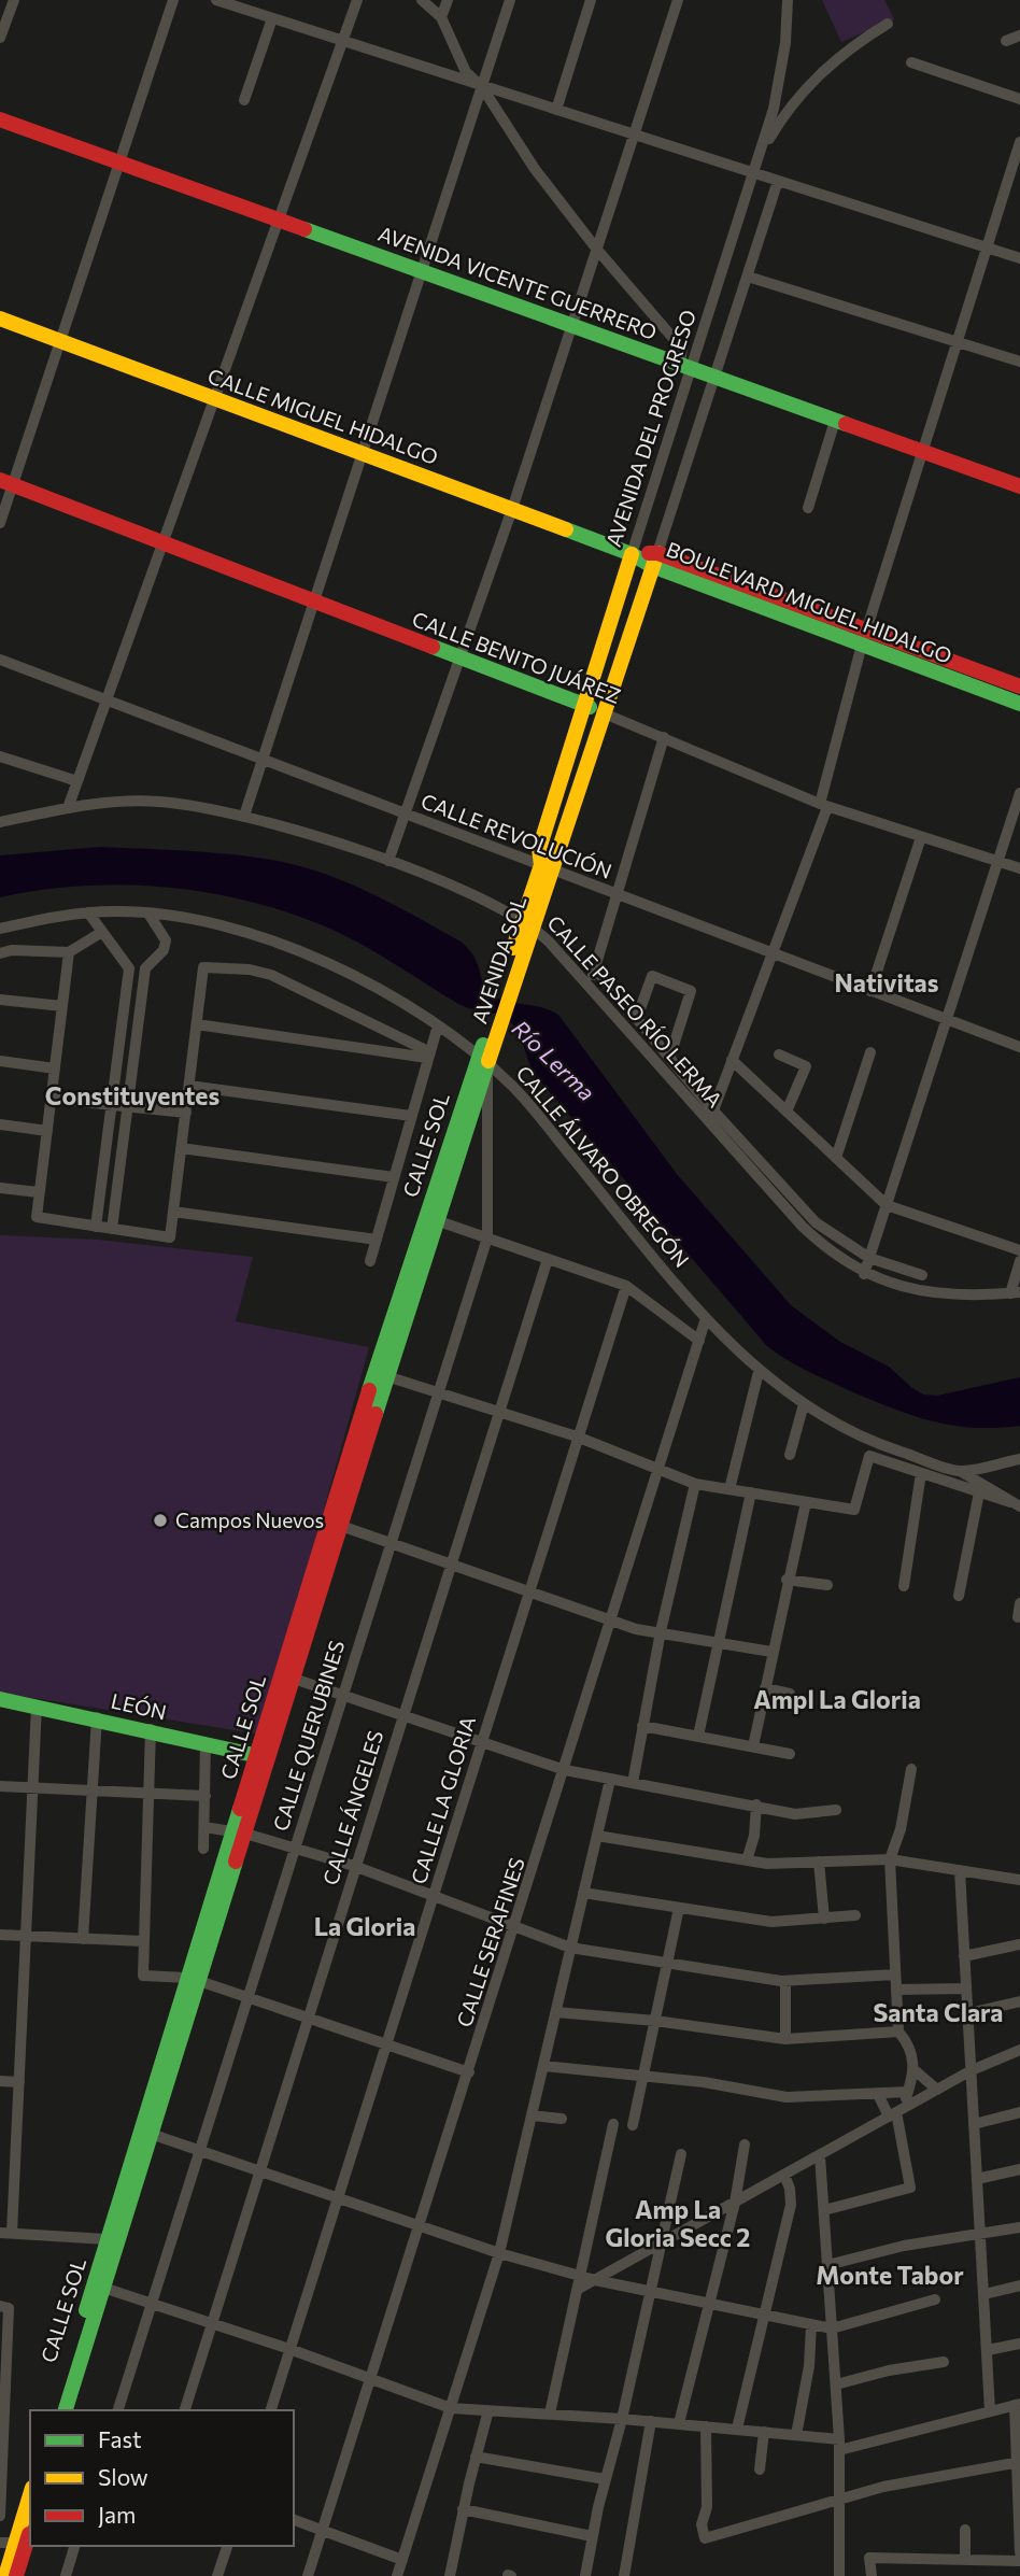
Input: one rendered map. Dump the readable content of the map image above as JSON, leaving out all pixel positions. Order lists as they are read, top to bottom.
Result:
{
  "streets": {
    "street": [
      "AVENIDA VICENTE GUERRERO",
      "CALLE MIGUEL HIDALGO",
      "AVENIDA DEL PROGRESO",
      "BOULEVARD MIGUEL HIDALGO",
      "CALLE BENITO JUÁREZ",
      "CALLE REVOLUCIÓN",
      "AVENIDA SOL",
      "CALLE PASEO RÍO LERMA",
      "CALLE SOL",
      "CALLE ÁLVARO OBREGÓN",
      "LEÓN",
      "CALLE QUERUBINES",
      "CALLE LA GLORIA",
      "CALLE ÁNGELES",
      "CALLE SERAFINES"
    ]
  },
  "crossings": [
    ["AVENIDA VICENTE GUERRERO", "AVENIDA DEL PROGRESO"],
    ["CALLE MIGUEL HIDALGO", "AVENIDA DEL PROGRESO"],
    ["CALLE MIGUEL HIDALGO", "BOULEVARD MIGUEL HIDALGO"],
    ["AVENIDA DEL PROGRESO", "BOULEVARD MIGUEL HIDALGO"],
    ["AVENIDA DEL PROGRESO", "CALLE BENITO JUÁREZ"],
    ["AVENIDA DEL PROGRESO", "CALLE REVOLUCIÓN"],
    ["AVENIDA DEL PROGRESO", "AVENIDA SOL"],
    ["CALLE REVOLUCIÓN", "AVENIDA SOL"],
    ["AVENIDA SOL", "CALLE PASEO RÍO LERMA"],
    ["AVENIDA SOL", "CALLE SOL"],
    ["AVENIDA SOL", "CALLE ÁLVARO OBREGÓN"],
    ["AVENIDA SOL", "CALLE QUERUBINES"],
    ["CALLE SOL", "CALLE ÁLVARO OBREGÓN"],
    ["CALLE SOL", "LEÓN"],
    ["CALLE SOL", "CALLE QUERUBINES"],
    ["CALLE ÁLVARO OBREGÓN", "CALLE QUERUBINES"],
    ["CALLE ÁLVARO OBREGÓN", "CALLE SERAFINES"]
  ],
  "districts": [
    "Nativitas",
    "Constituyentes",
    "Ampl La Gloria",
    "La Gloria",
    "Santa Clara",
    "Amp La Gloria Secc 2",
    "Monte Tabor"
  ],
  "water": ["Río Lerma"],
  "places": ["Campos Nuevos"],
  "legend": ["Fast", "Slow", "Jam"]
}
